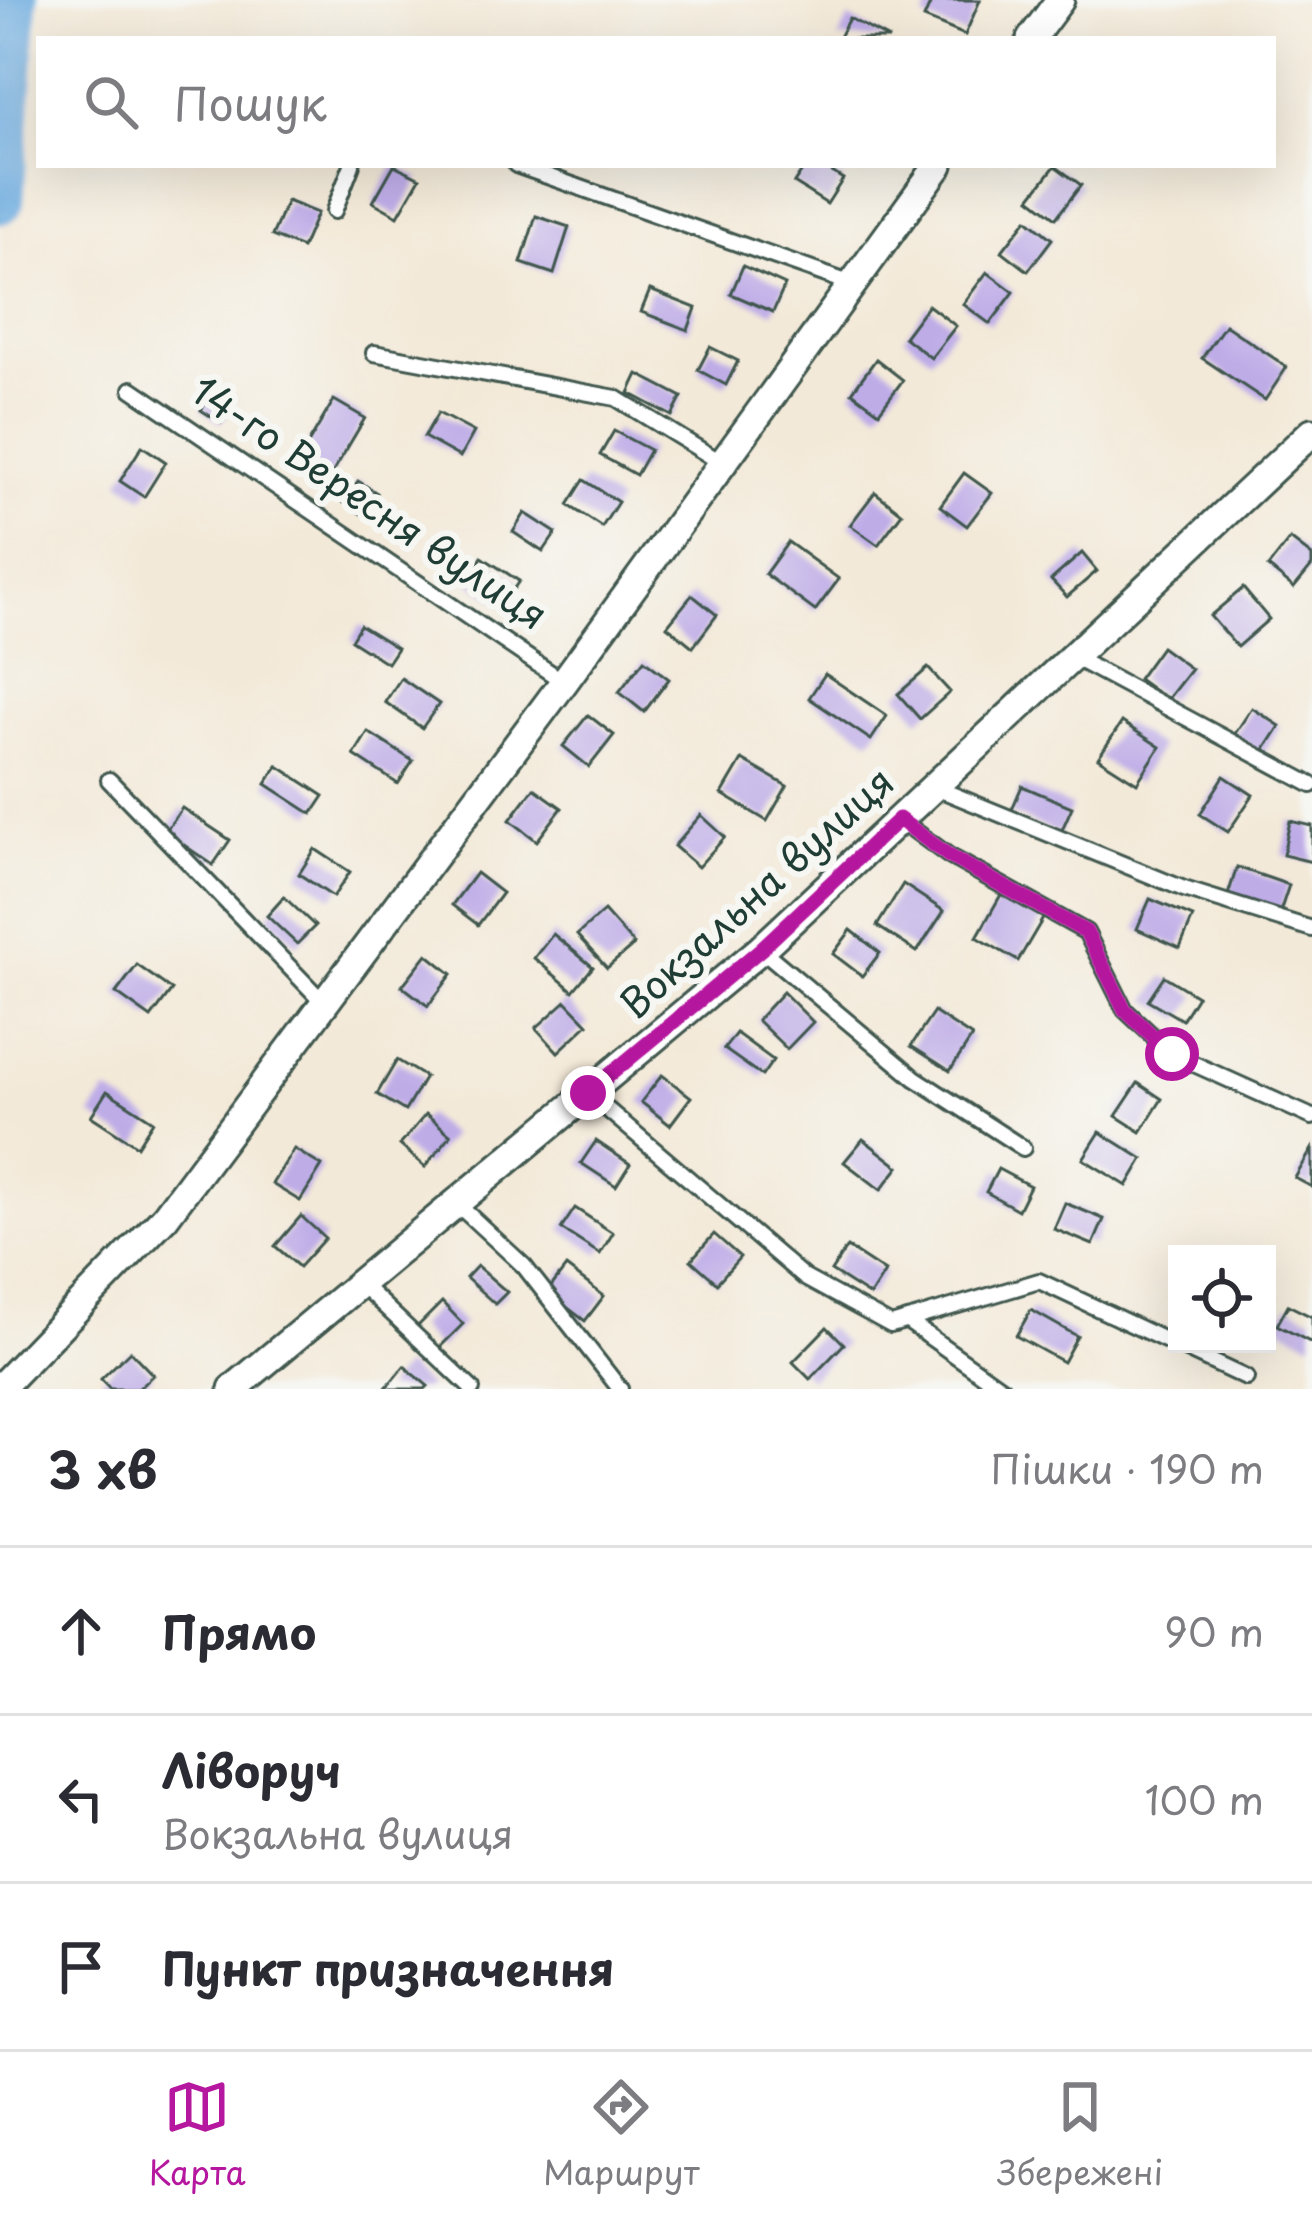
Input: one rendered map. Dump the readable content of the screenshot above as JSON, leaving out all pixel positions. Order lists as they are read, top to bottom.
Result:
{
  "streets": {
    "street": ["14-го Вересня вулиця", "Вокзальна вулиця"]
  },
  "page": {
    "search": "Пошук",
    "heading": ["3 хв", "Пішки · 190 m"],
    "list": [
      ["Прямо", "90 m"],
      ["Ліворуч", "Вокзальна вулиця", "100 m"],
      "Пункт призначення"
    ],
    "nav": ["Карта", "Маршрут", "Збережені"]
  }
}
